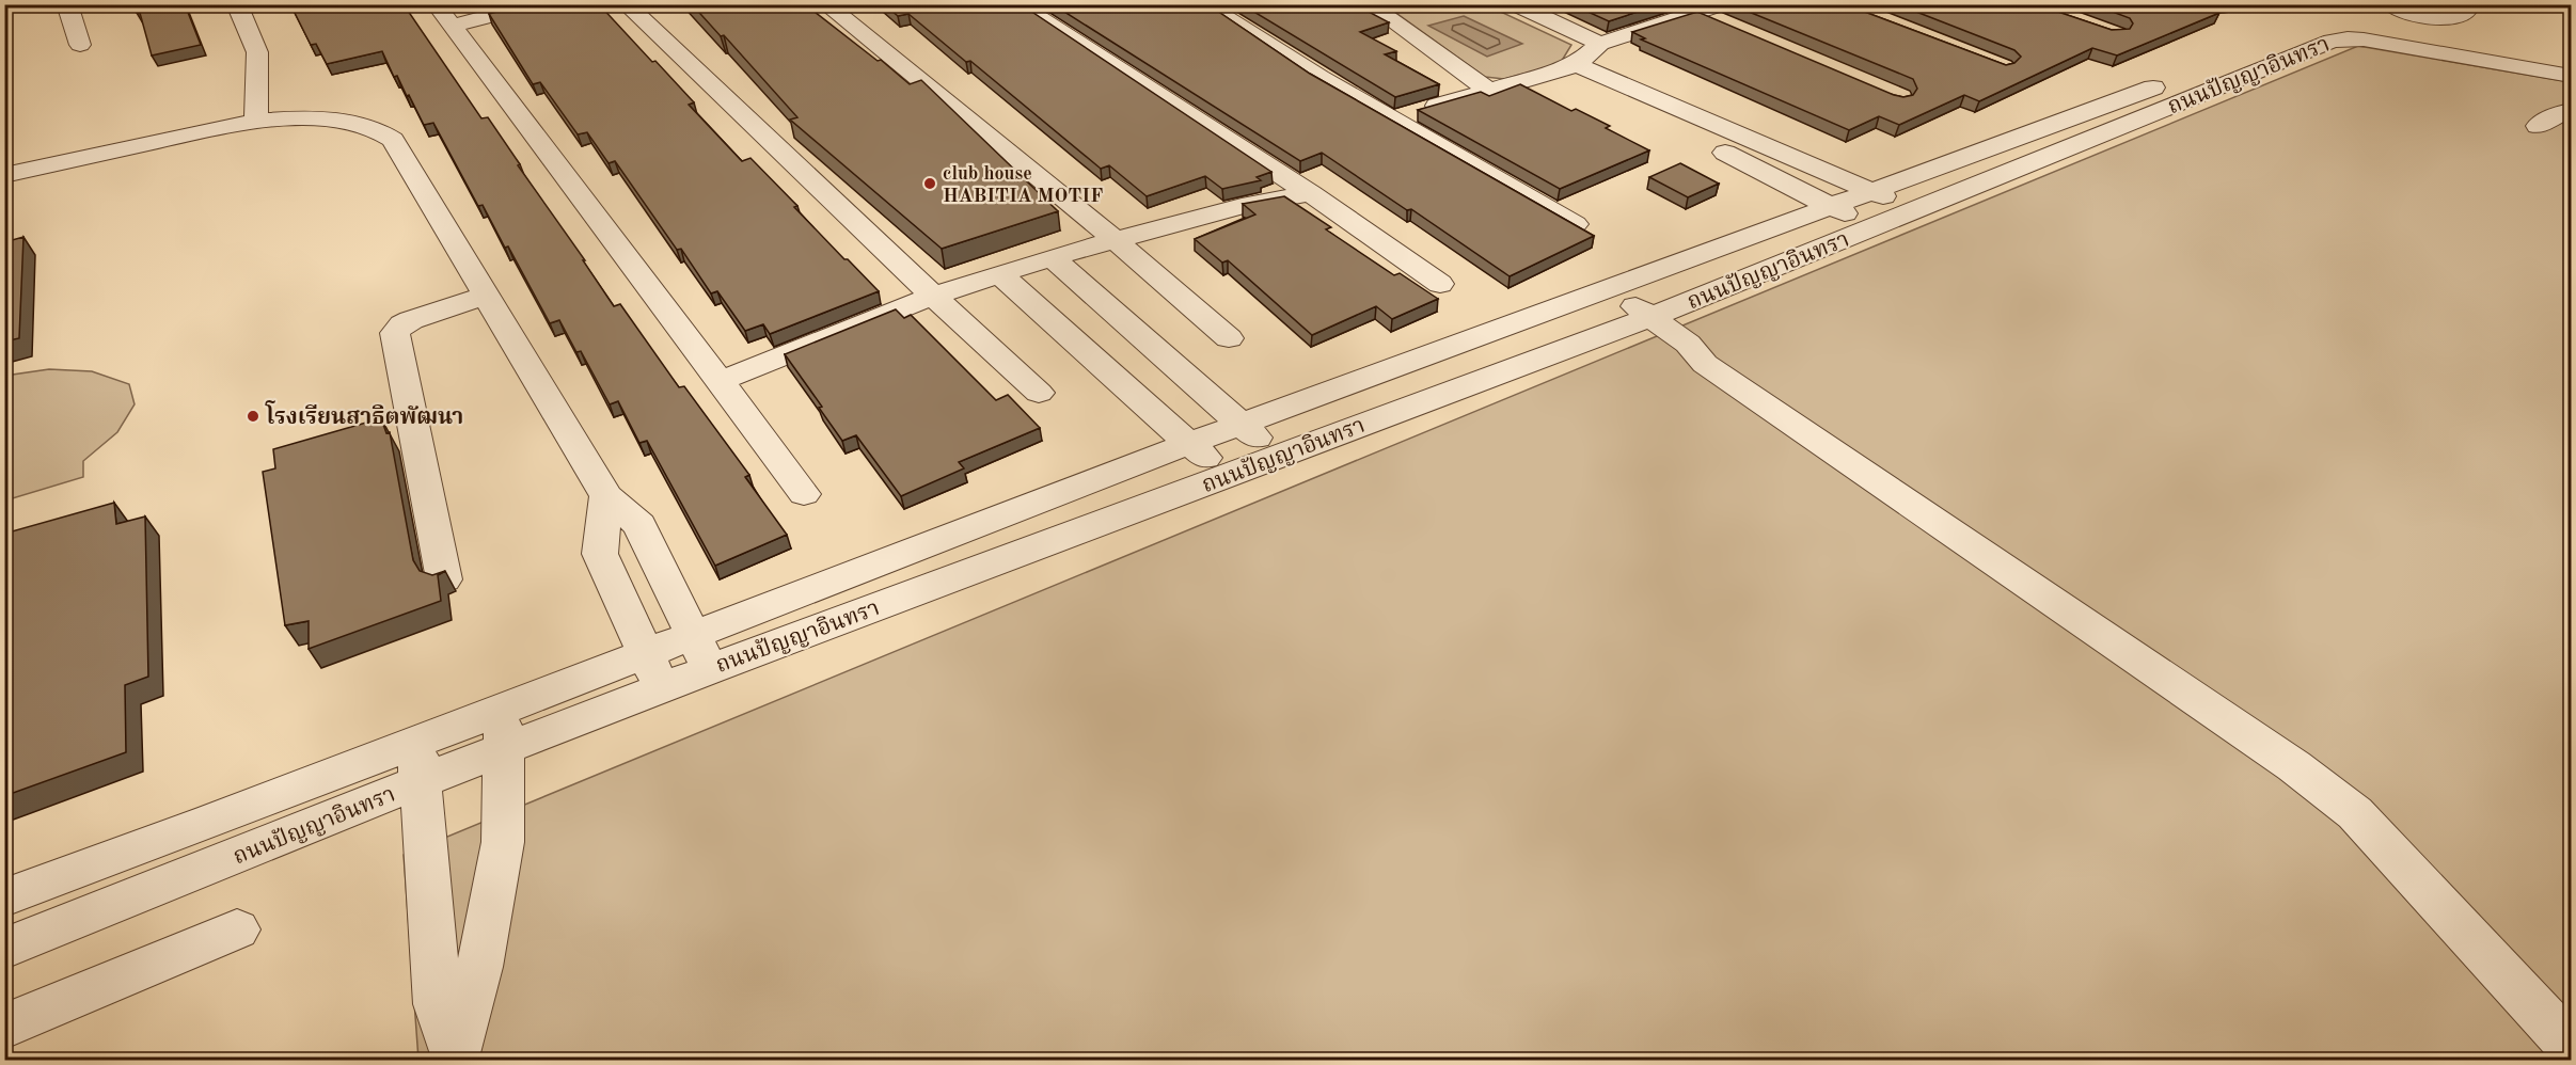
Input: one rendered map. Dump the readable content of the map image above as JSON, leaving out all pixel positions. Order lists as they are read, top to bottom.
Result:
{
  "streets": {
    "street": ["ถนนปัญญาอินทรา"]
  },
  "places": ["club house HABITIA MOTIF", "โรงเรียนสาธิตพัฒนา"]
}
